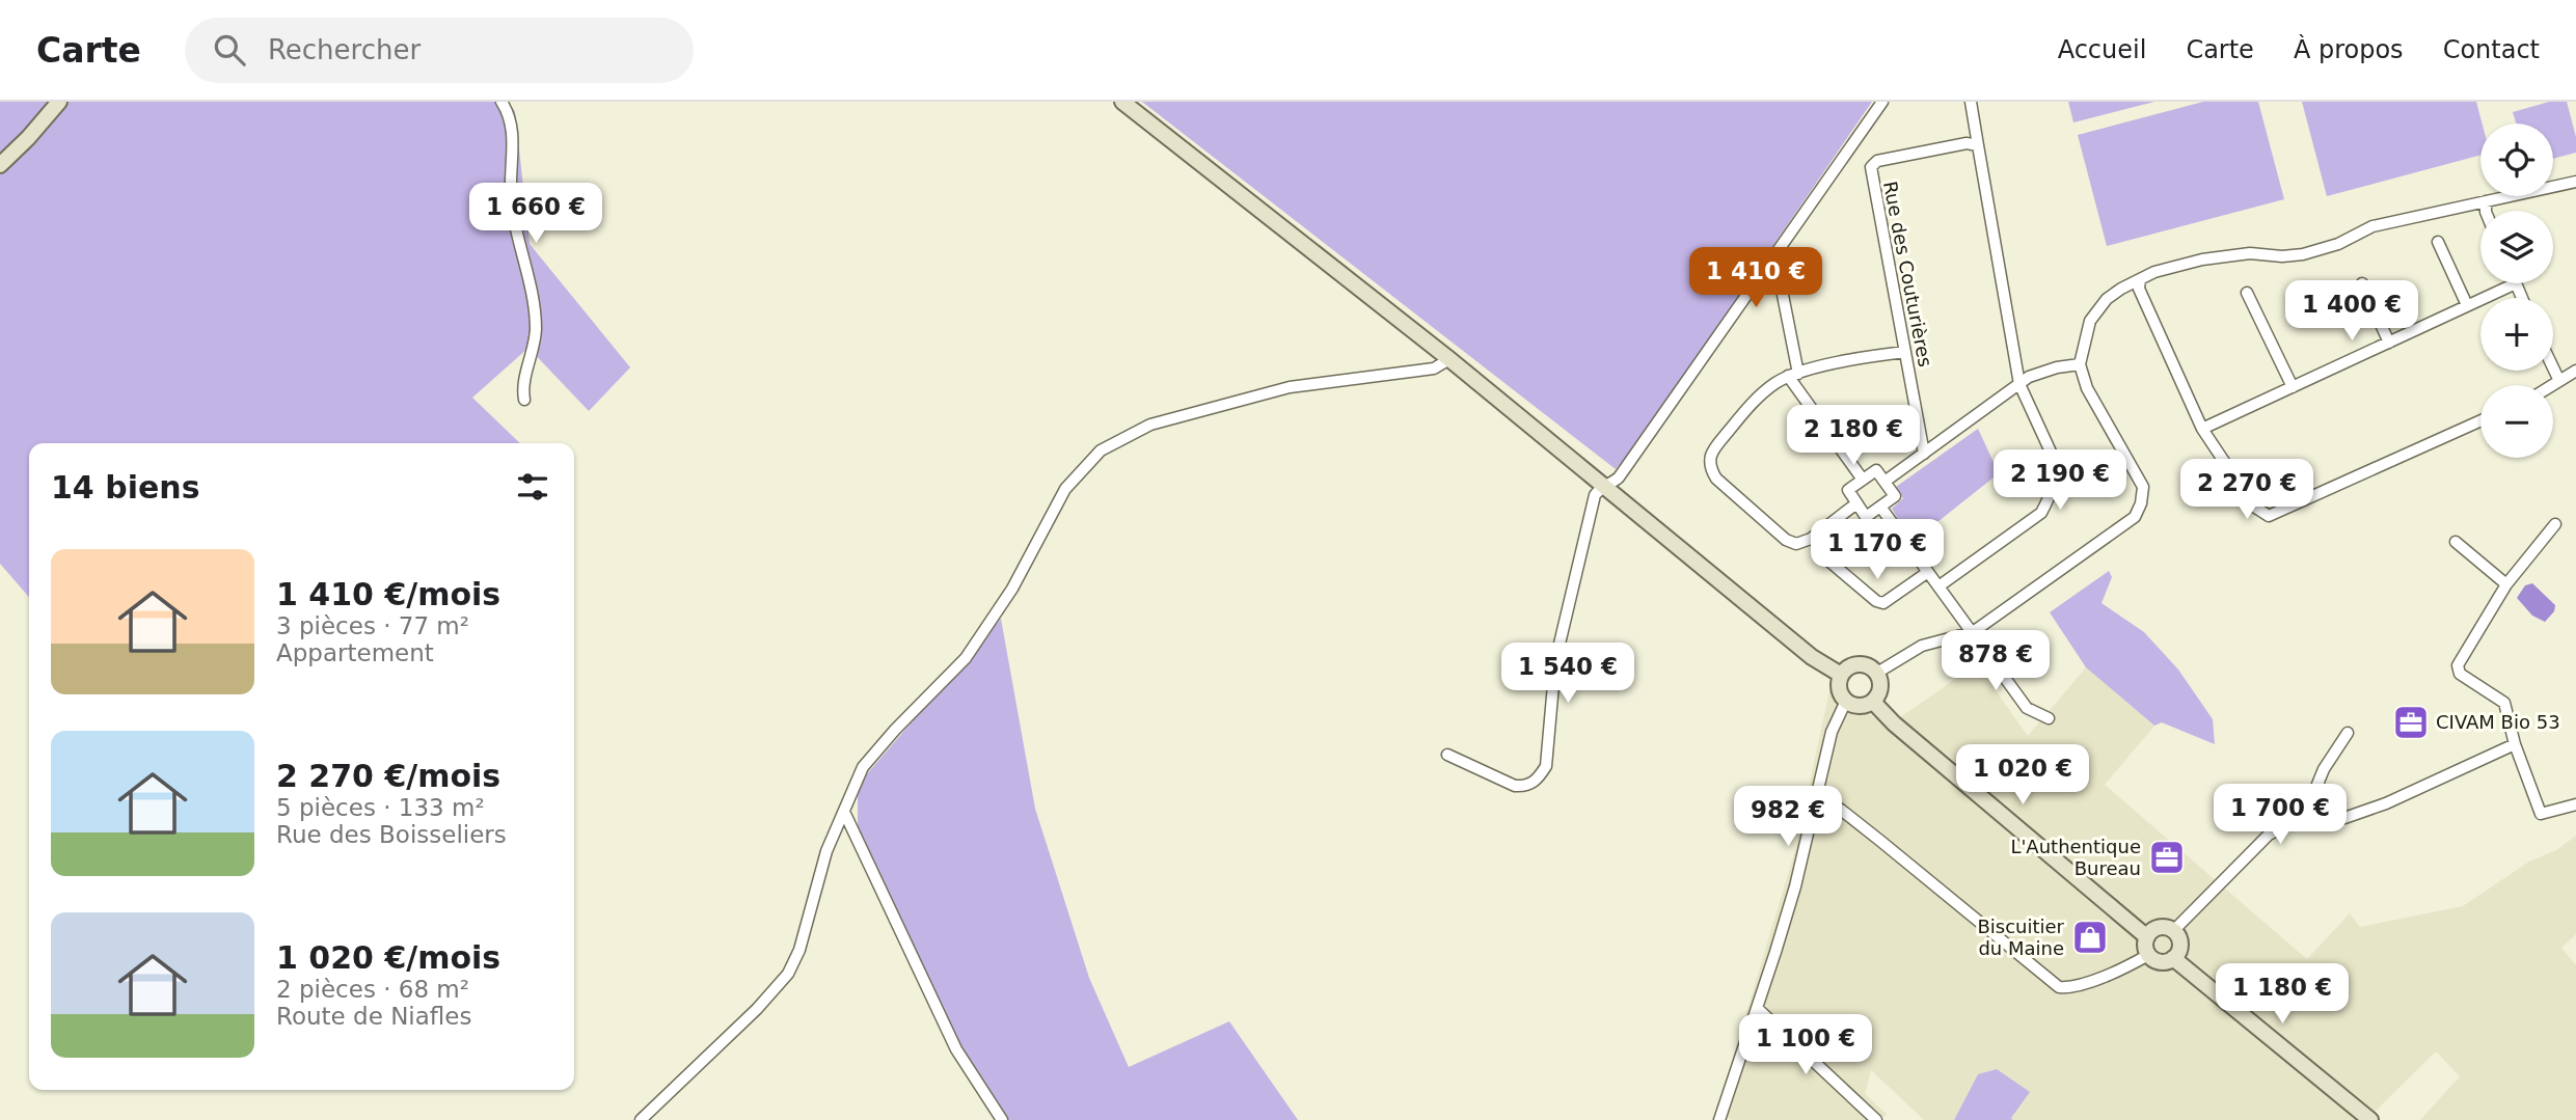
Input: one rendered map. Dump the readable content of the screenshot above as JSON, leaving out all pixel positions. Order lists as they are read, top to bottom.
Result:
{
  "streets": {
    "street": ["Rue des Couturières"]
  },
  "places": {
    "office": ["CIVAM Bio 53", "L'Authentique Bureau"],
    "shop": ["Biscuitier du Maine"]
  },
  "page": {
    "header": "Carte",
    "search": "Rechercher",
    "nav": [
      "Accueil",
      "Carte",
      "À propos",
      "Contact"
    ],
    "map_buttons": ["+", "−"],
    "price": [
      "1 660 €",
      "1 410 €",
      "1 400 €",
      "2 180 €",
      "2 190 €",
      "2 270 €",
      "1 170 €",
      "878 €",
      "1 540 €",
      "1 020 €",
      "1 700 €",
      "982 €",
      "1 180 €",
      "1 100 €"
    ],
    "heading": "14 biens",
    "list": [
      {
        "name": "1 410 €/mois",
        "note": "3 pièces · 77 m² · Appartement"
      },
      {
        "name": "2 270 €/mois",
        "note": "5 pièces · 133 m² · Rue des Boisseliers"
      },
      {
        "name": "1 020 €/mois",
        "note": "2 pièces · 68 m² · Route de Niafles"
      }
    ]
  }
}
